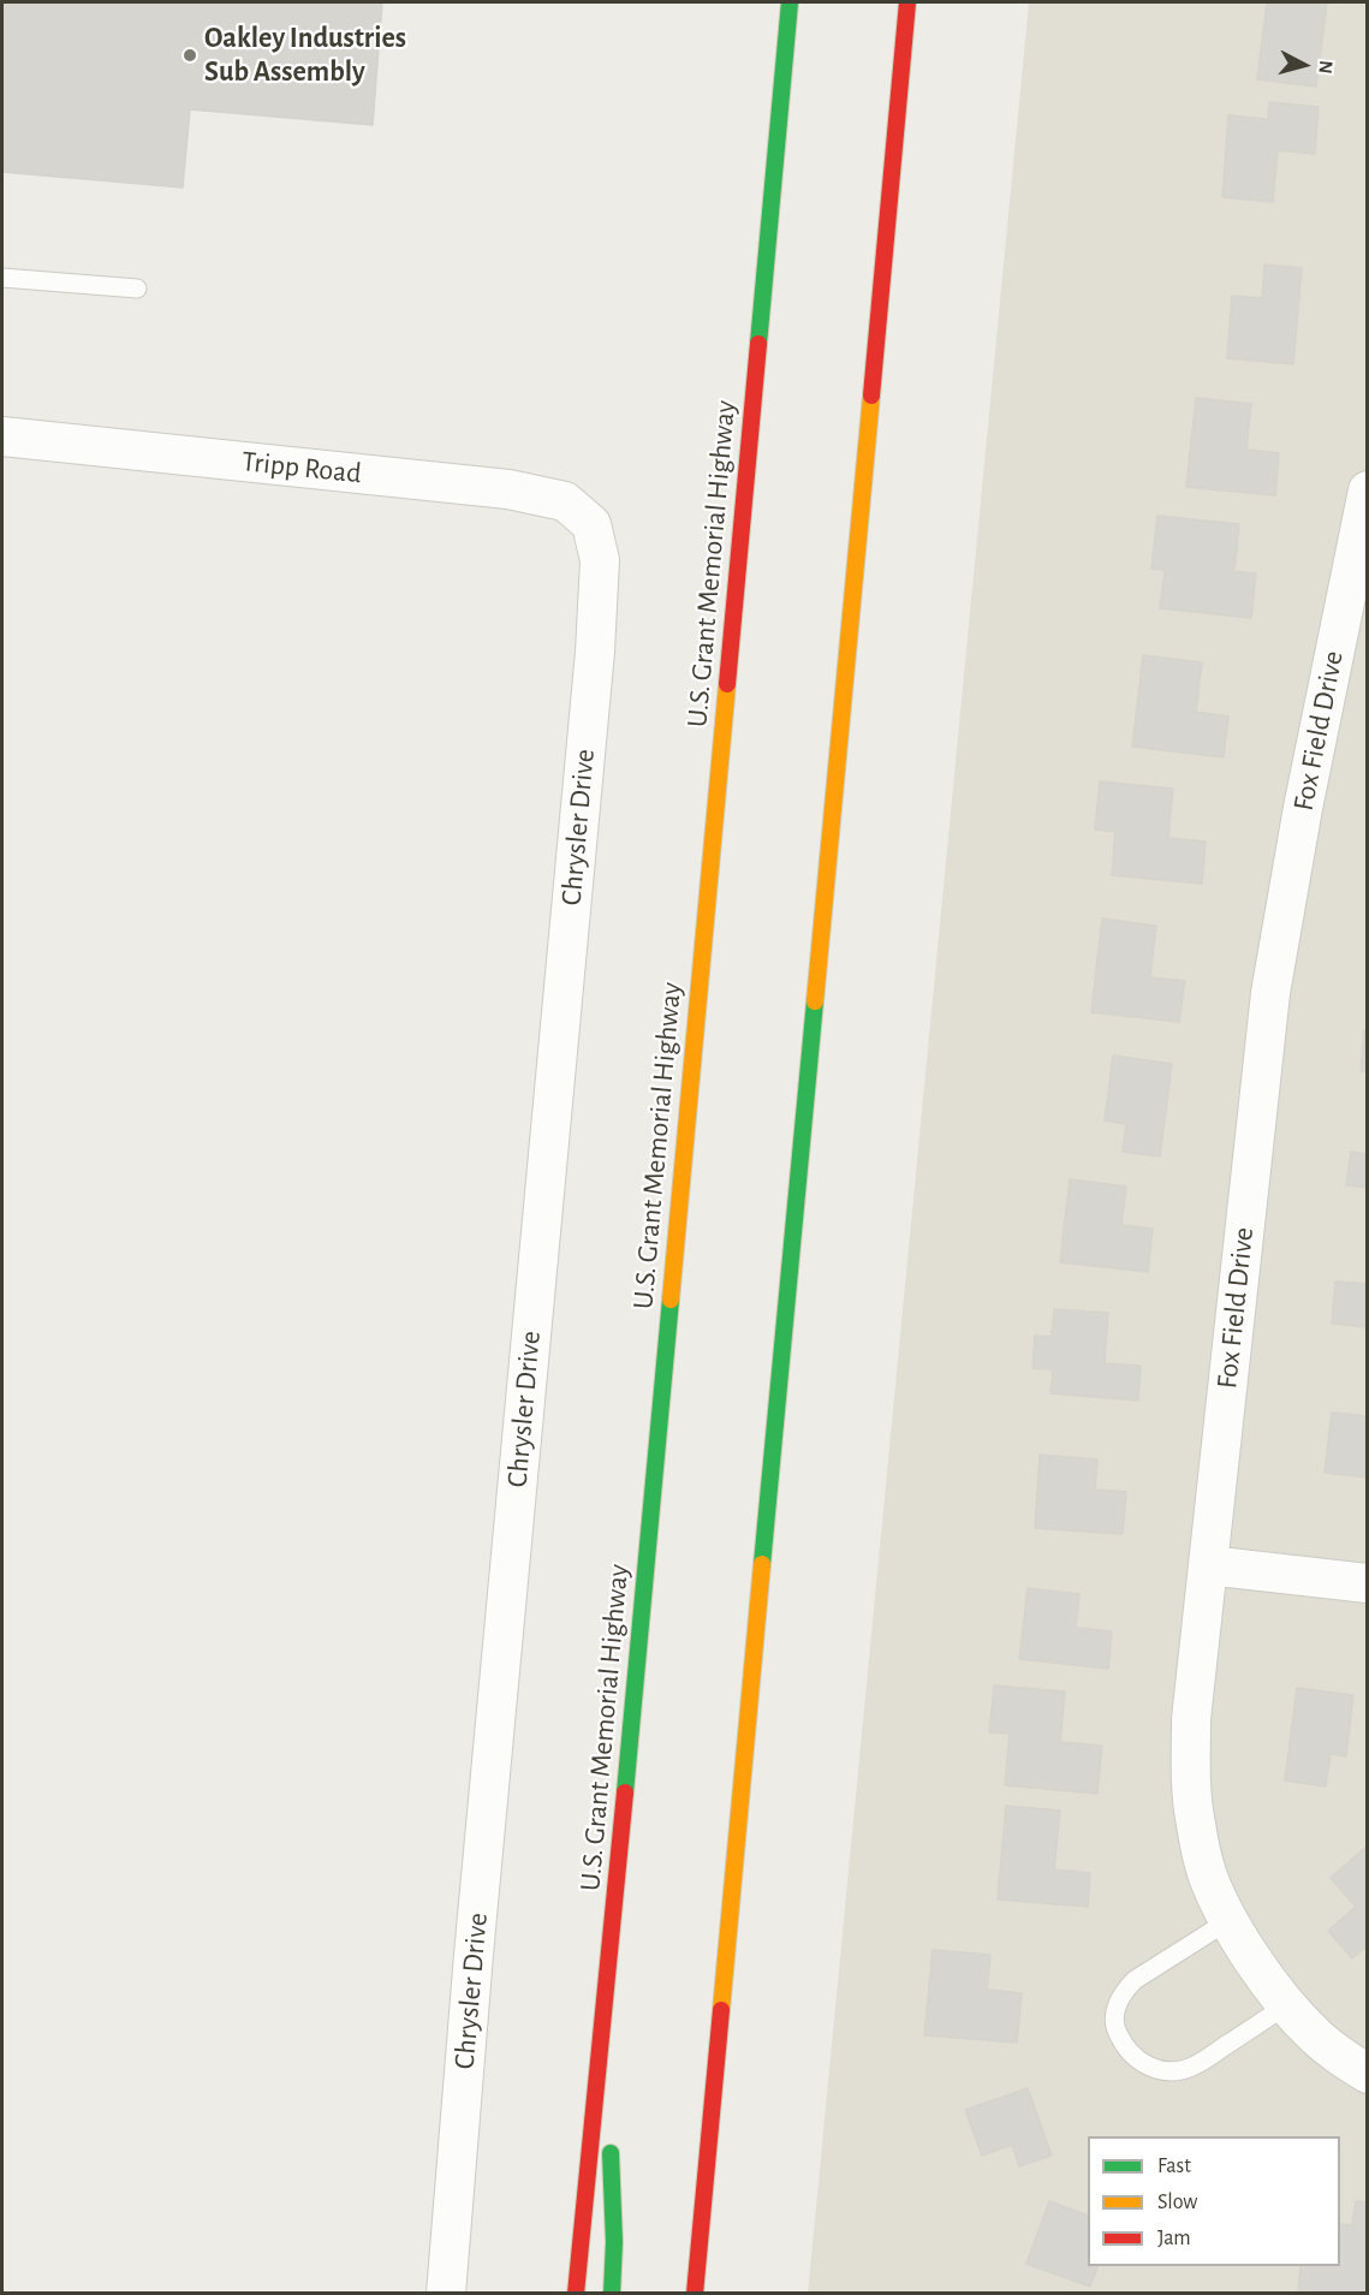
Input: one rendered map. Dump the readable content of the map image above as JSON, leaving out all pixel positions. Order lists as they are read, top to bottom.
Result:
{
  "streets": {
    "main road": ["U.S. Grant Memorial Highway"],
    "street": ["Tripp Road", "Fox Field Drive", "Chrysler Drive"]
  },
  "crossings": [
    ["Tripp Road", "Chrysler Drive"]
  ],
  "places": ["Oakley Industries Sub Assembly"],
  "legend": ["Fast", "Slow", "Jam"],
  "north": "right"
}
